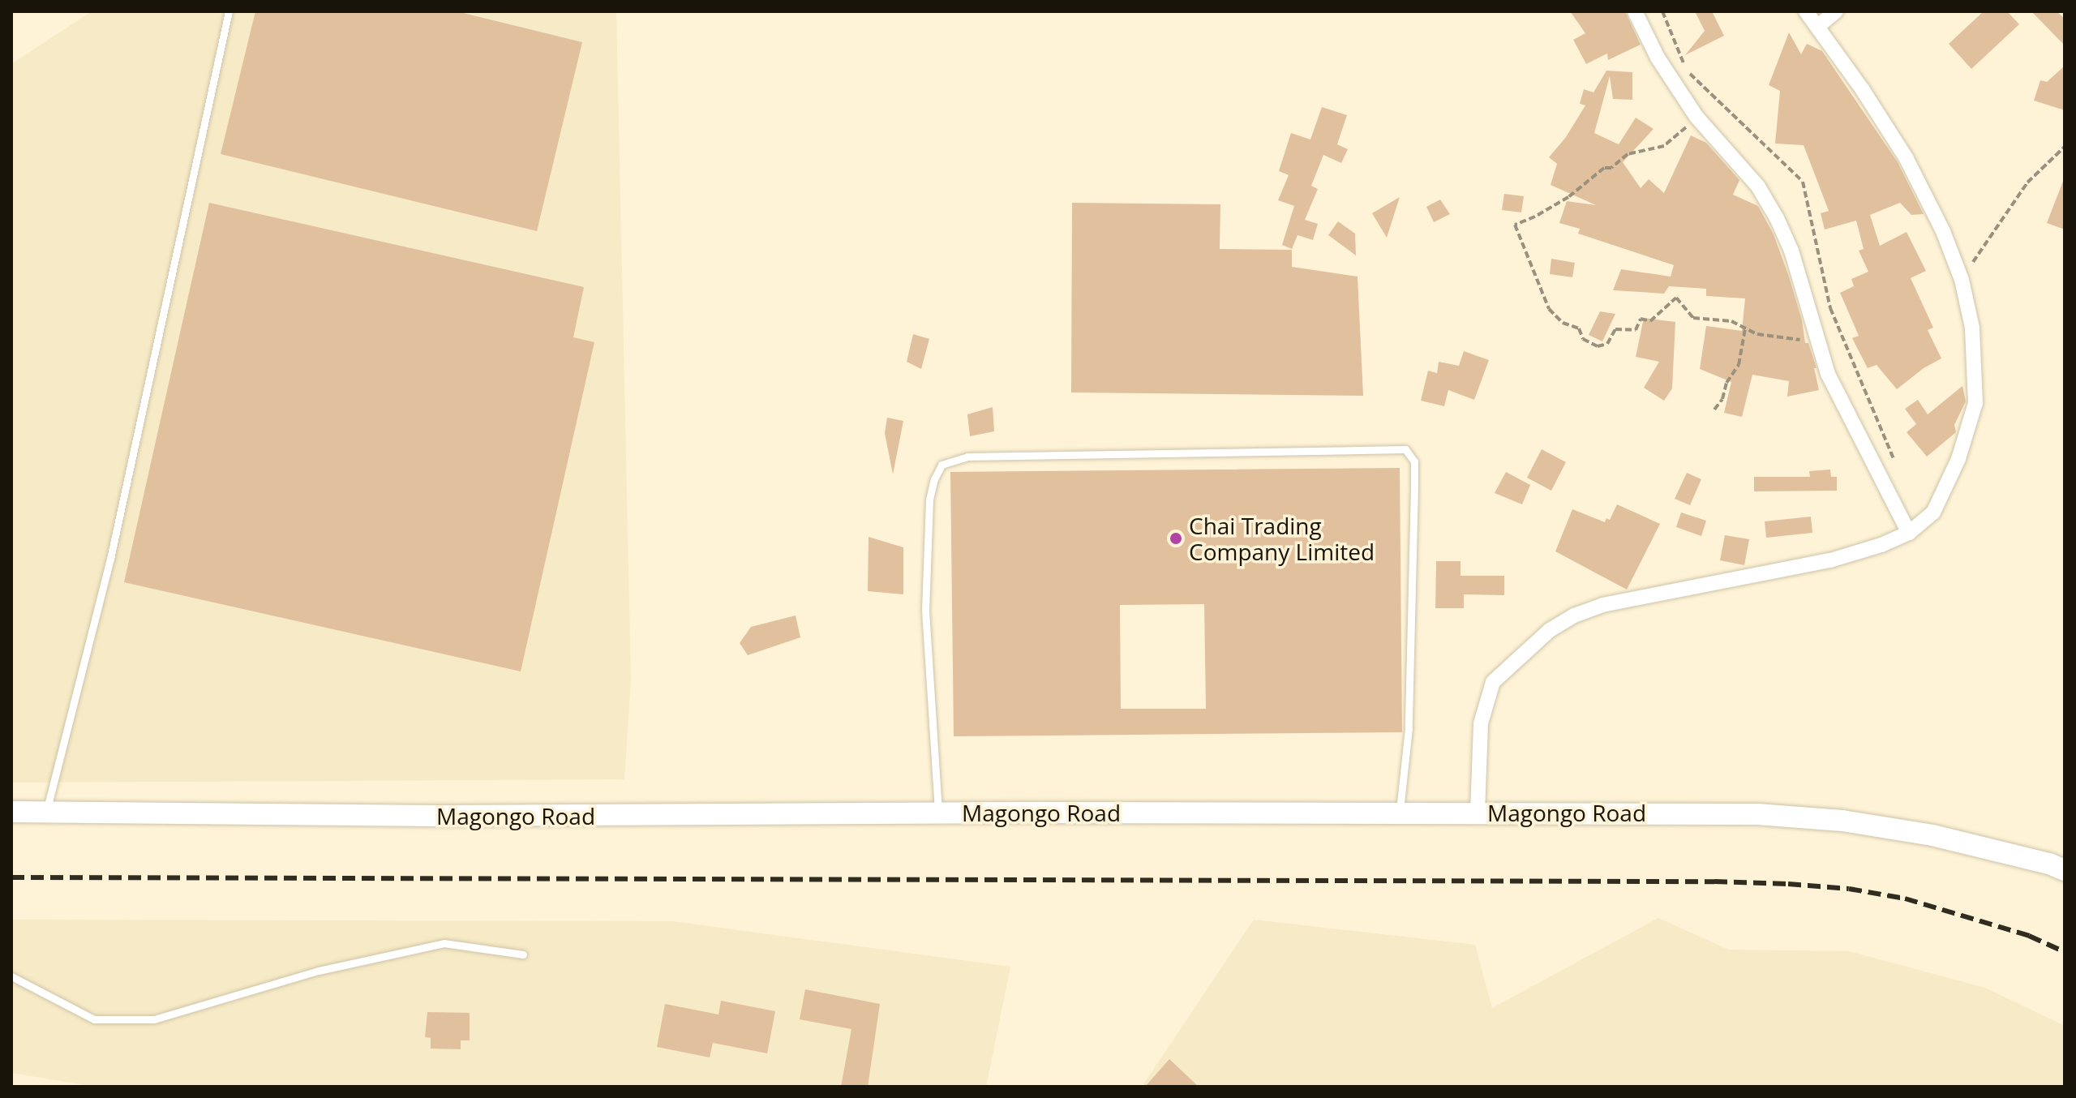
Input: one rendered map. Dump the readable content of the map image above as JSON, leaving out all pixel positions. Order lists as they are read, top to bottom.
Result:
{
  "streets": {
    "street": ["Magongo Road"]
  },
  "places": ["Chai Trading Company Limited"]
}
